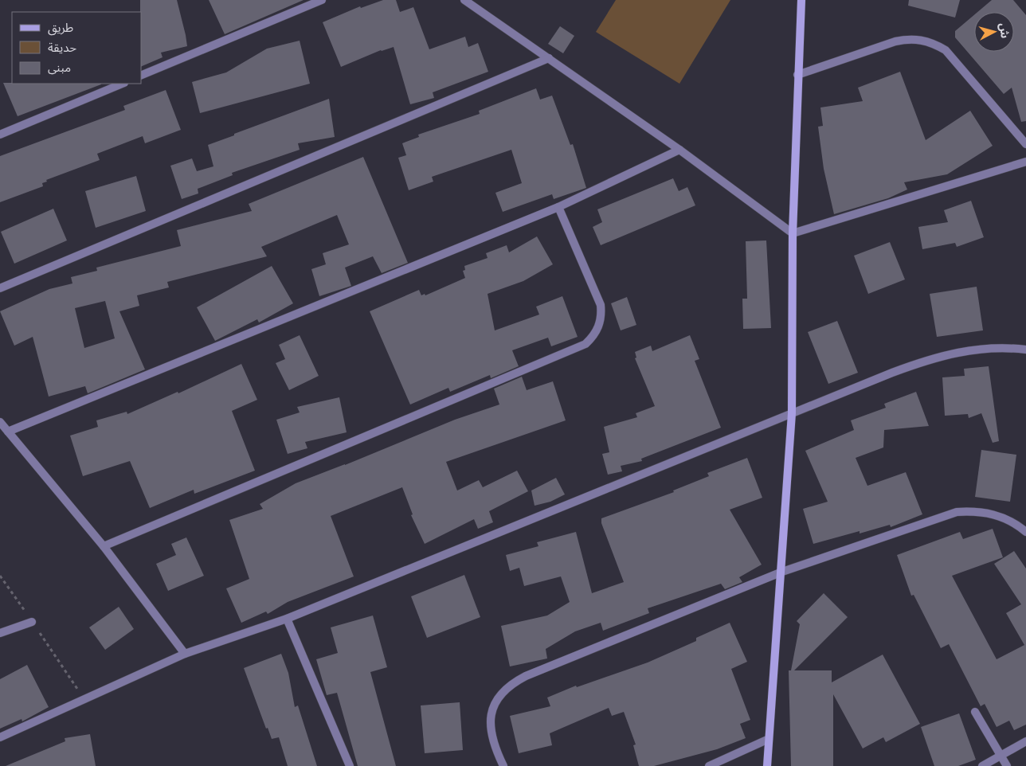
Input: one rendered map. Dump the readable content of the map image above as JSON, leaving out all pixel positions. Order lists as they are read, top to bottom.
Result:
{
  "legend": ["طريق", "حديقة", "مبنى"],
  "north": "right"
}
